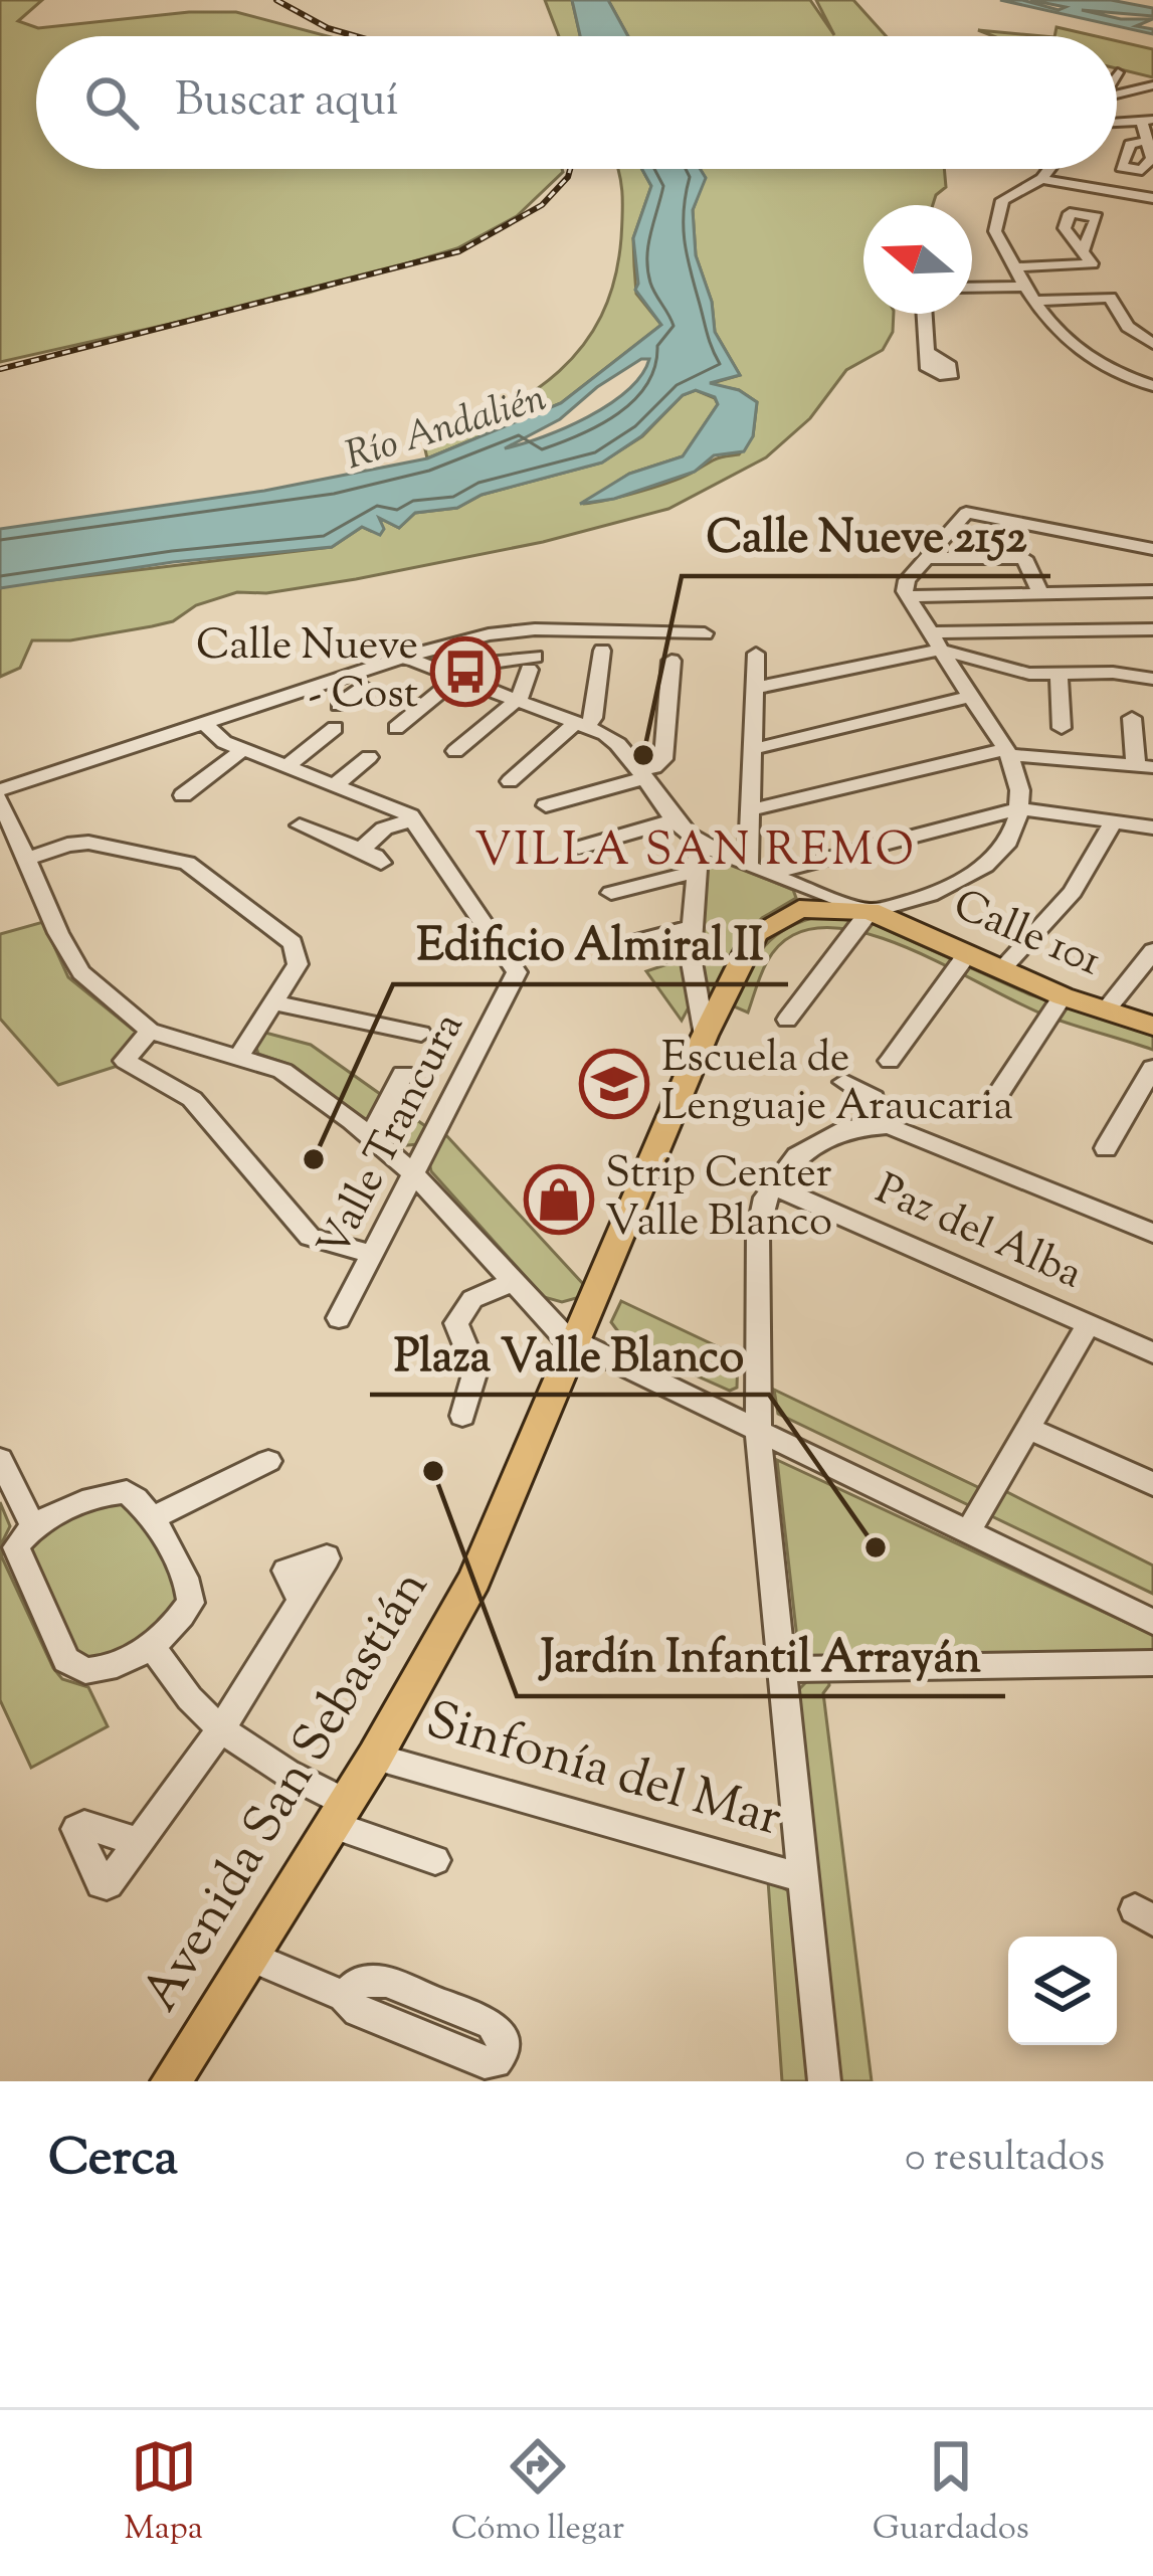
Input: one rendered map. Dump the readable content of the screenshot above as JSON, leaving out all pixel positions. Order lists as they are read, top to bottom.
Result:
{
  "streets": {
    "main road": ["Calle 101", "Avenida San Sebastián"],
    "street": ["Valle Trancura", "Paz del Alba", "Sinfonía del Mar"]
  },
  "crossings": [
    ["Sinfonía del Mar", "Avenida San Sebastián"]
  ],
  "districts": ["VILLA SAN REMO"],
  "water": ["Río Andalién"],
  "places": {
    "bus stop": ["Calle Nueve - Cost"],
    "other": [
      "Calle Nueve 2152",
      "Edificio Almiral II",
      "Jardín Infantil Arrayán",
      "Plaza Valle Blanco"
    ],
    "school or university": ["Escuela de Lenguaje Araucaria"],
    "shop": ["Strip Center Valle Blanco"]
  },
  "north": "left",
  "page": {
    "search": "Buscar aquí",
    "heading": ["Cerca", "0 resultados"],
    "nav": ["Mapa", "Cómo llegar", "Guardados"]
  }
}
